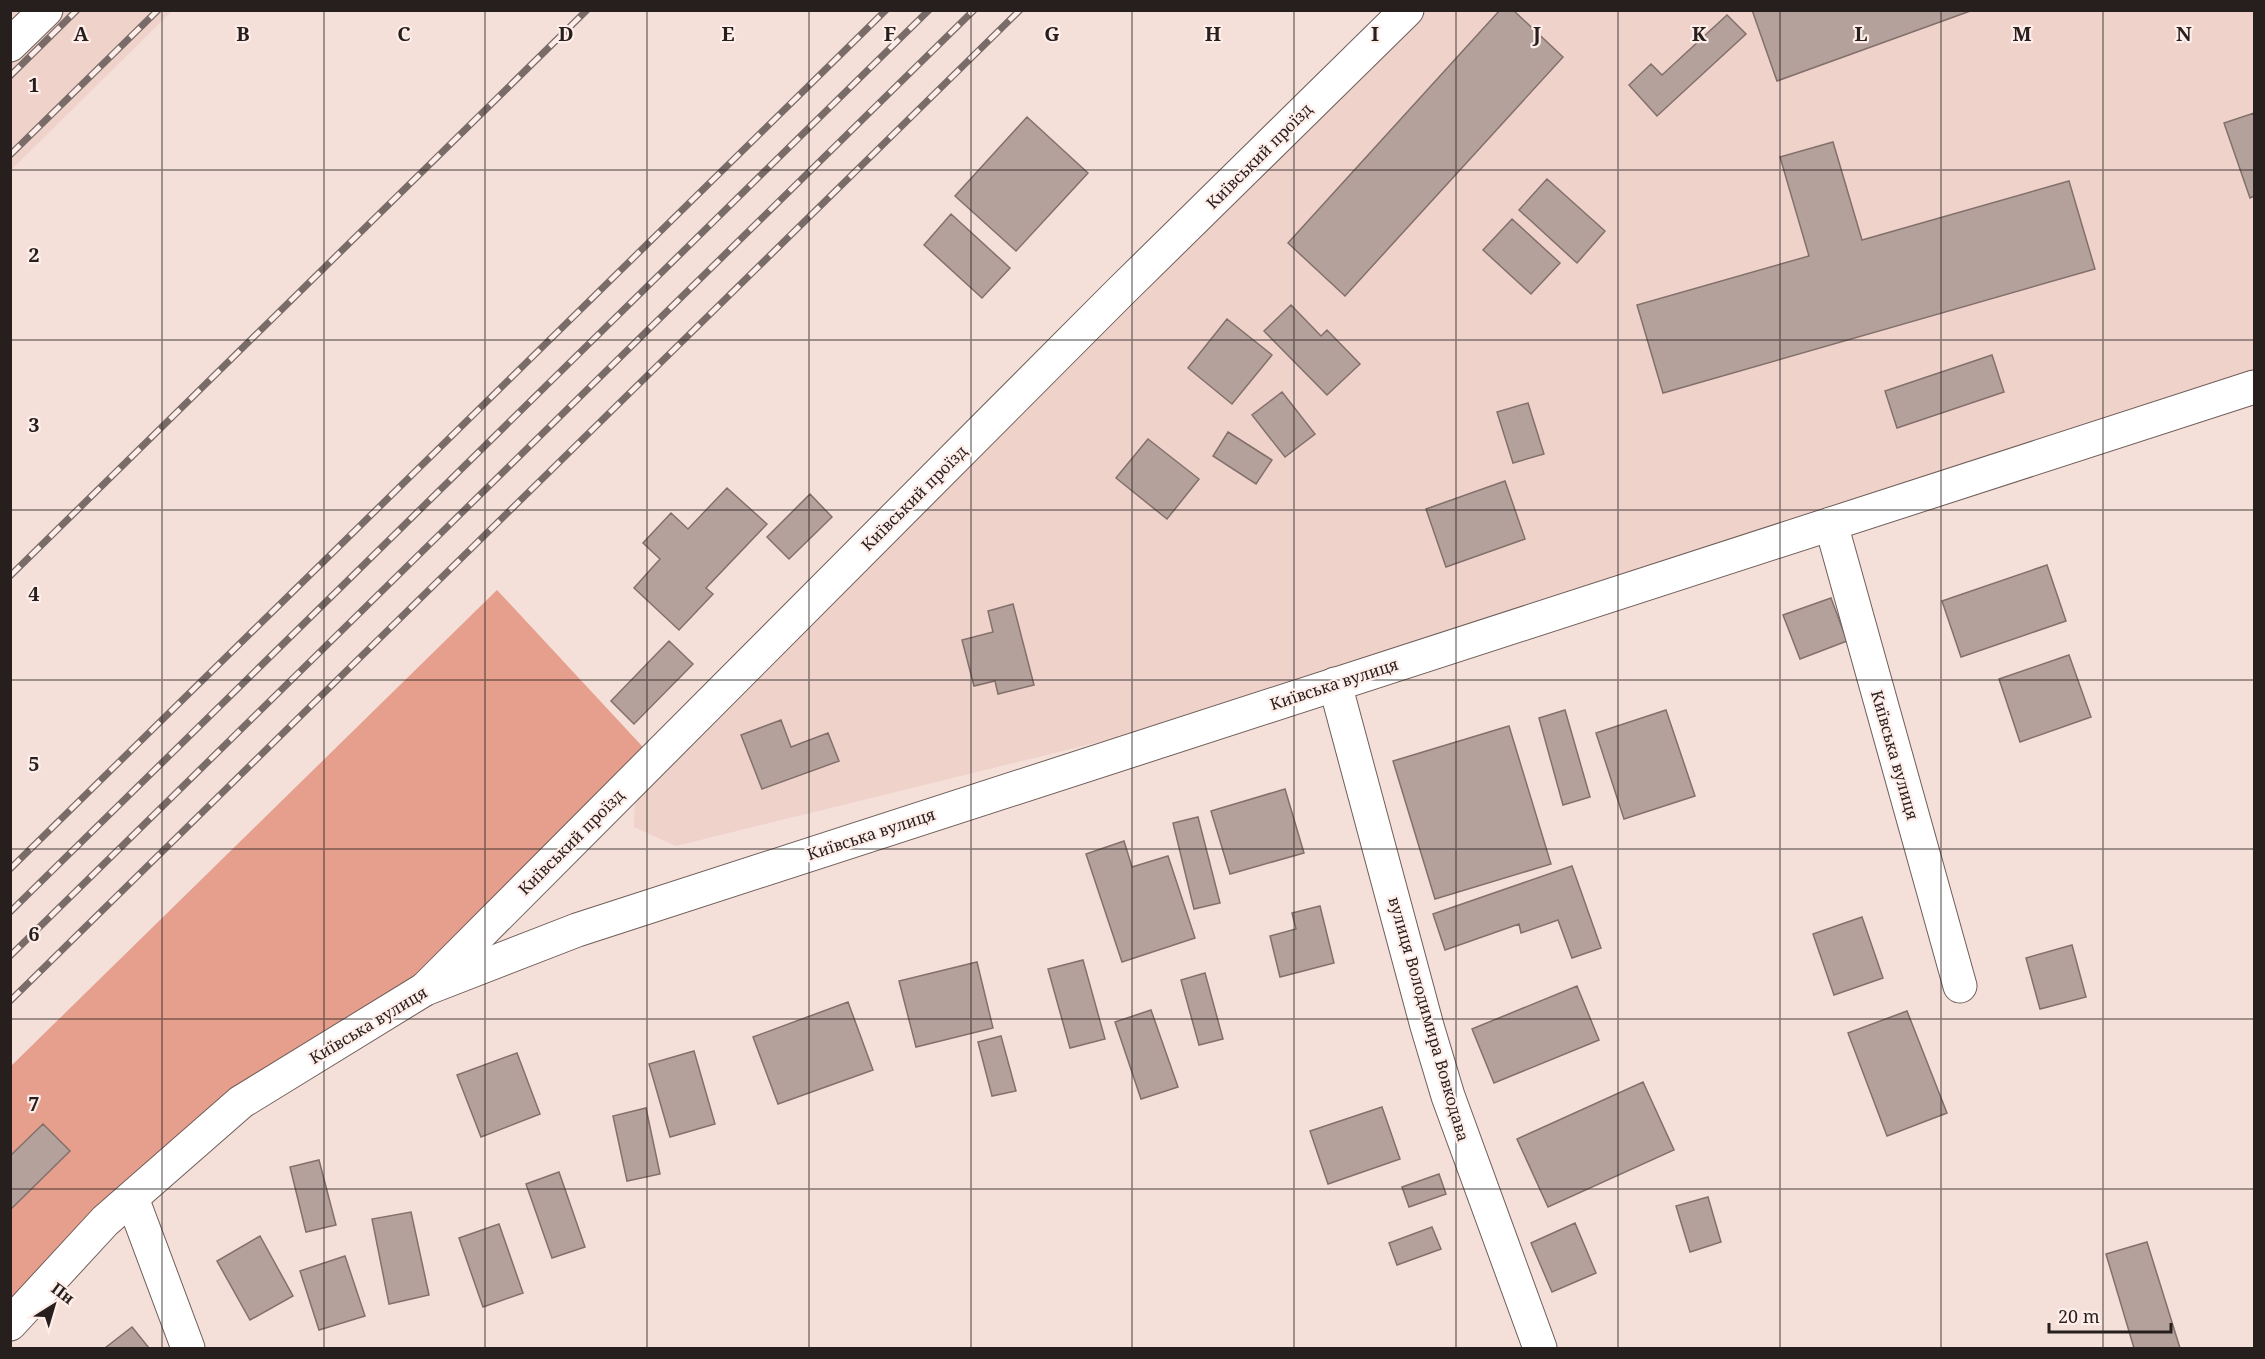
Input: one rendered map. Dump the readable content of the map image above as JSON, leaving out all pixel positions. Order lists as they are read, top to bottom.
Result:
{
  "streets": {
    "street": ["Київський проїзд", "Київська вулиця", "вулиця Володимира Вовкодава"]
  },
  "crossings": [
    ["Київський проїзд", "Київська вулиця"],
    ["Київська вулиця", "вулиця Володимира Вовкодава"]
  ],
  "scale_bar": "20 m",
  "north": "top right",
  "grid": {
    "columns": [
      "A",
      "B",
      "C",
      "D",
      "E",
      "F",
      "G",
      "H",
      "I",
      "J",
      "K",
      "L",
      "M",
      "N"
    ],
    "rows": [
      "1",
      "2",
      "3",
      "4",
      "5",
      "6",
      "7"
    ]
  }
}
